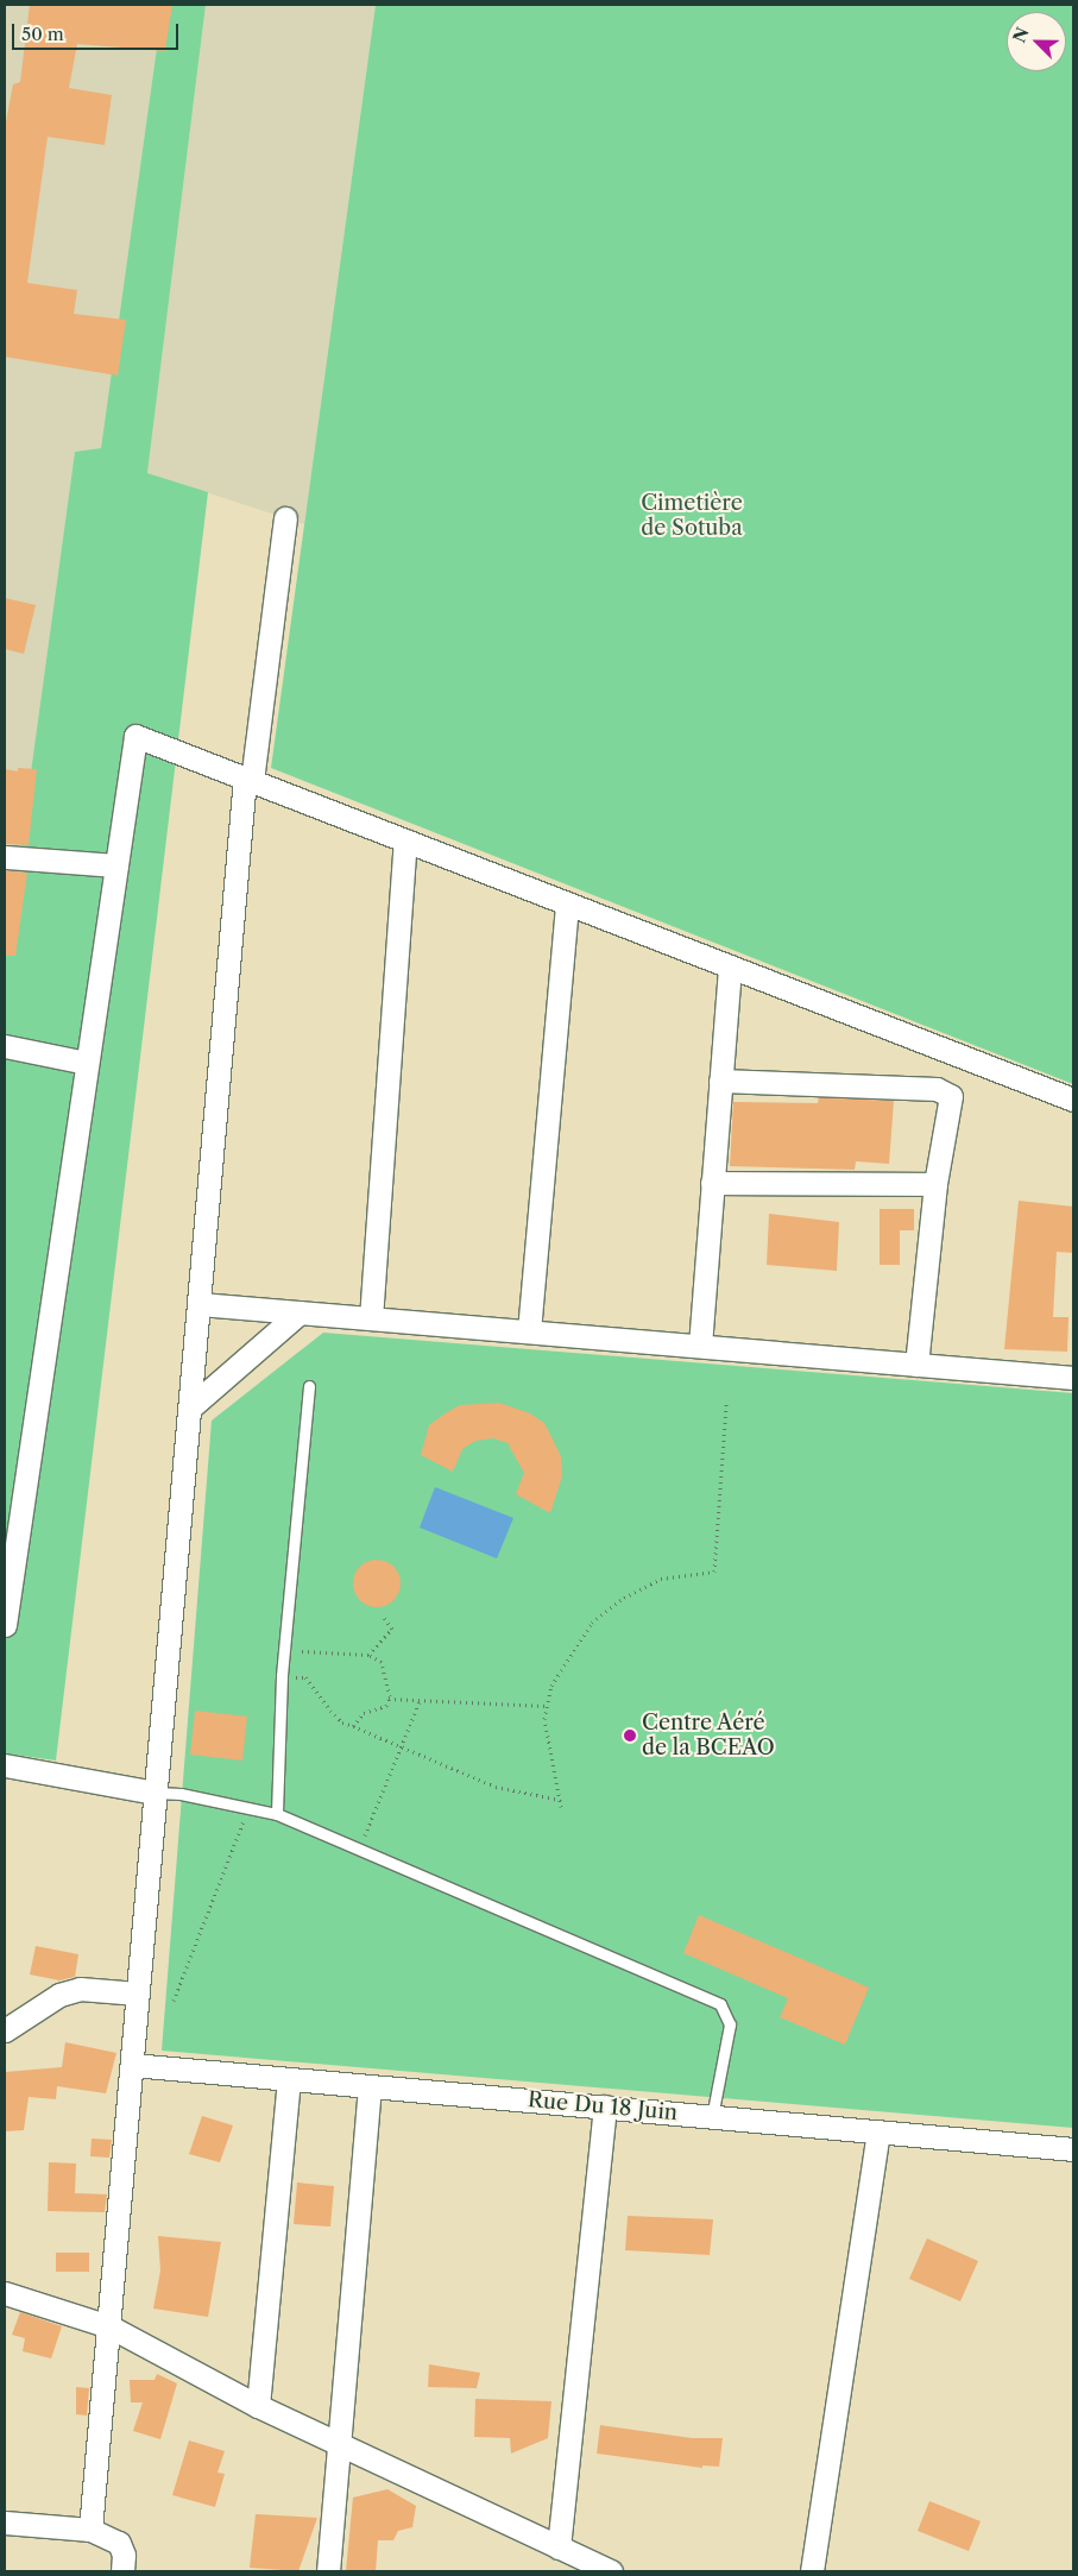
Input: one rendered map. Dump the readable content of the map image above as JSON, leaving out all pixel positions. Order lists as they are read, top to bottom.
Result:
{
  "streets": {
    "street": ["Rue Du 18 Juin"]
  },
  "parks": ["Cimetière de Sotuba"],
  "places": ["Centre Aéré de la BCEAO"],
  "scale_bar": "50 m",
  "north": "top left"
}
